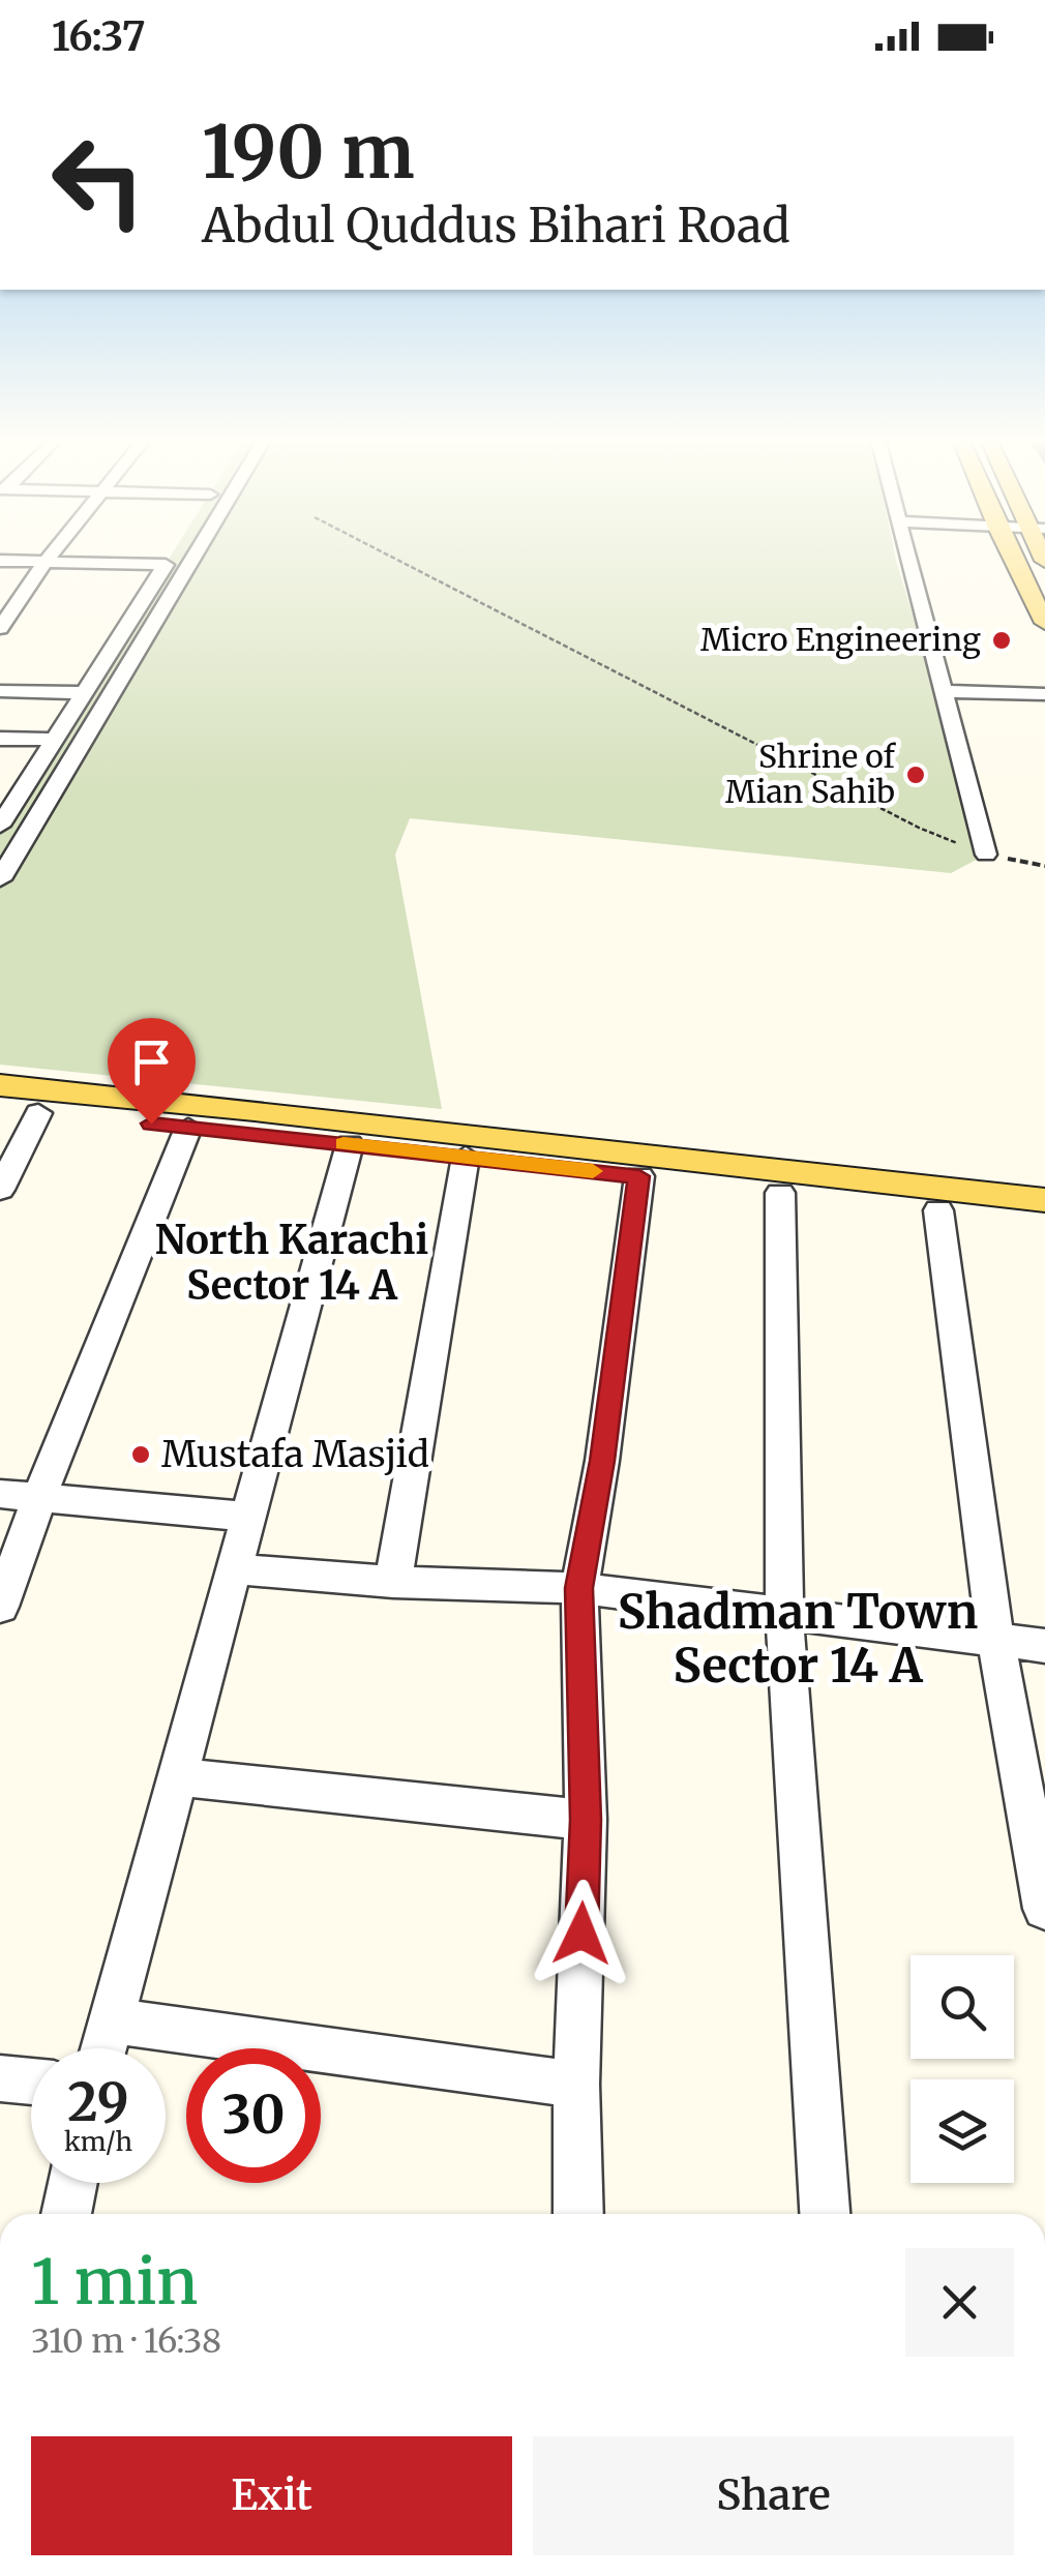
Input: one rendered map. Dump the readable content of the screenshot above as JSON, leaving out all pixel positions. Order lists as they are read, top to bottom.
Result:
{
  "districts": ["North Karachi Sector 14 A", "Shadman Town Sector 14 A"],
  "places": ["Micro Engineering", "Shrine of Mian Sahib", "Mustafa Masjid"],
  "page": {
    "status": "16:37",
    "turn": ["190 m", "Abdul Quddus Bihari Road"],
    "speed": "29 km/h",
    "limit": "30",
    "heading": ["1 min", "310 m · 16:38"],
    "buttons": ["Exit", "Share"]
  }
}
